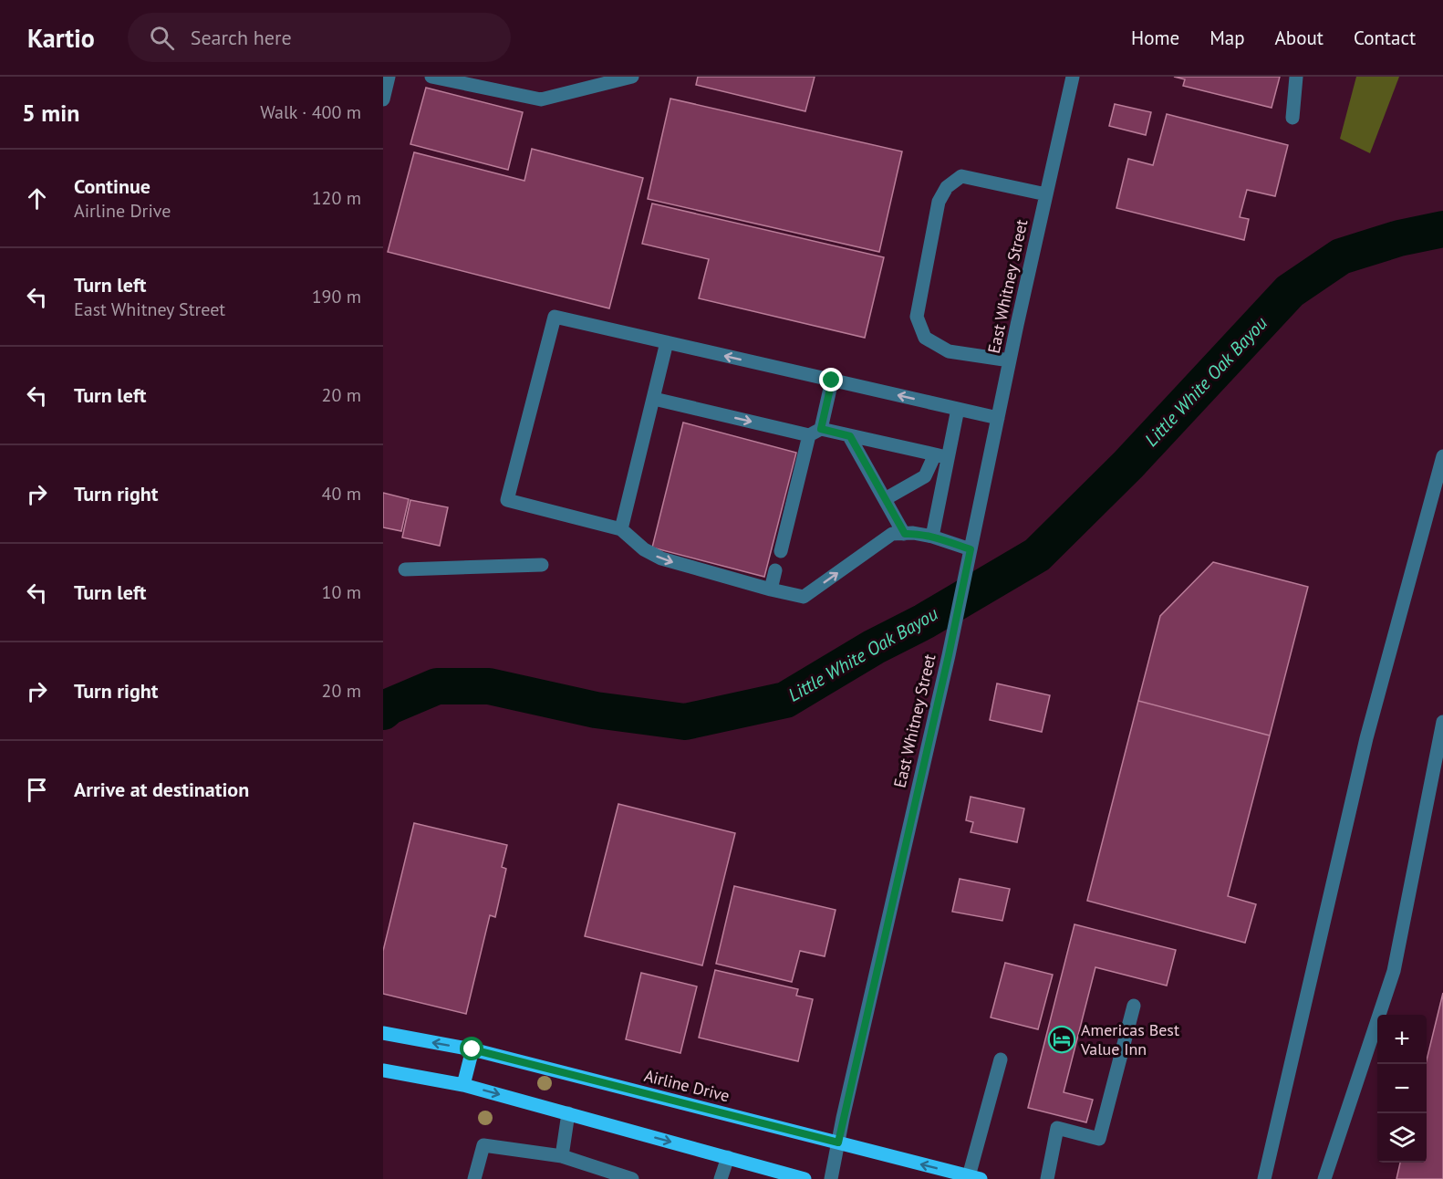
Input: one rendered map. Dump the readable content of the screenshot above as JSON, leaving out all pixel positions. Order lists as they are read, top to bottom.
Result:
{
  "streets": {
    "main road": ["Airline Drive"],
    "street": ["East Whitney Street"]
  },
  "crossings": [
    ["East Whitney Street", "Airline Drive"]
  ],
  "water": ["Little White Oak Bayou"],
  "places": {
    "hotel": ["Americas Best Value Inn"]
  },
  "page": {
    "header": "Kartio",
    "search": "Search here",
    "nav": [
      "Home",
      "Map",
      "About",
      "Contact"
    ],
    "heading": ["5 min", "Walk · 400 m"],
    "list": [
      ["Continue", "Airline Drive", "120 m"],
      ["Turn left", "East Whitney Street", "190 m"],
      ["Turn left", "20 m"],
      ["Turn right", "40 m"],
      ["Turn left", "10 m"],
      ["Turn right", "20 m"],
      "Arrive at destination"
    ],
    "map_buttons": ["+", "−"]
  }
}
